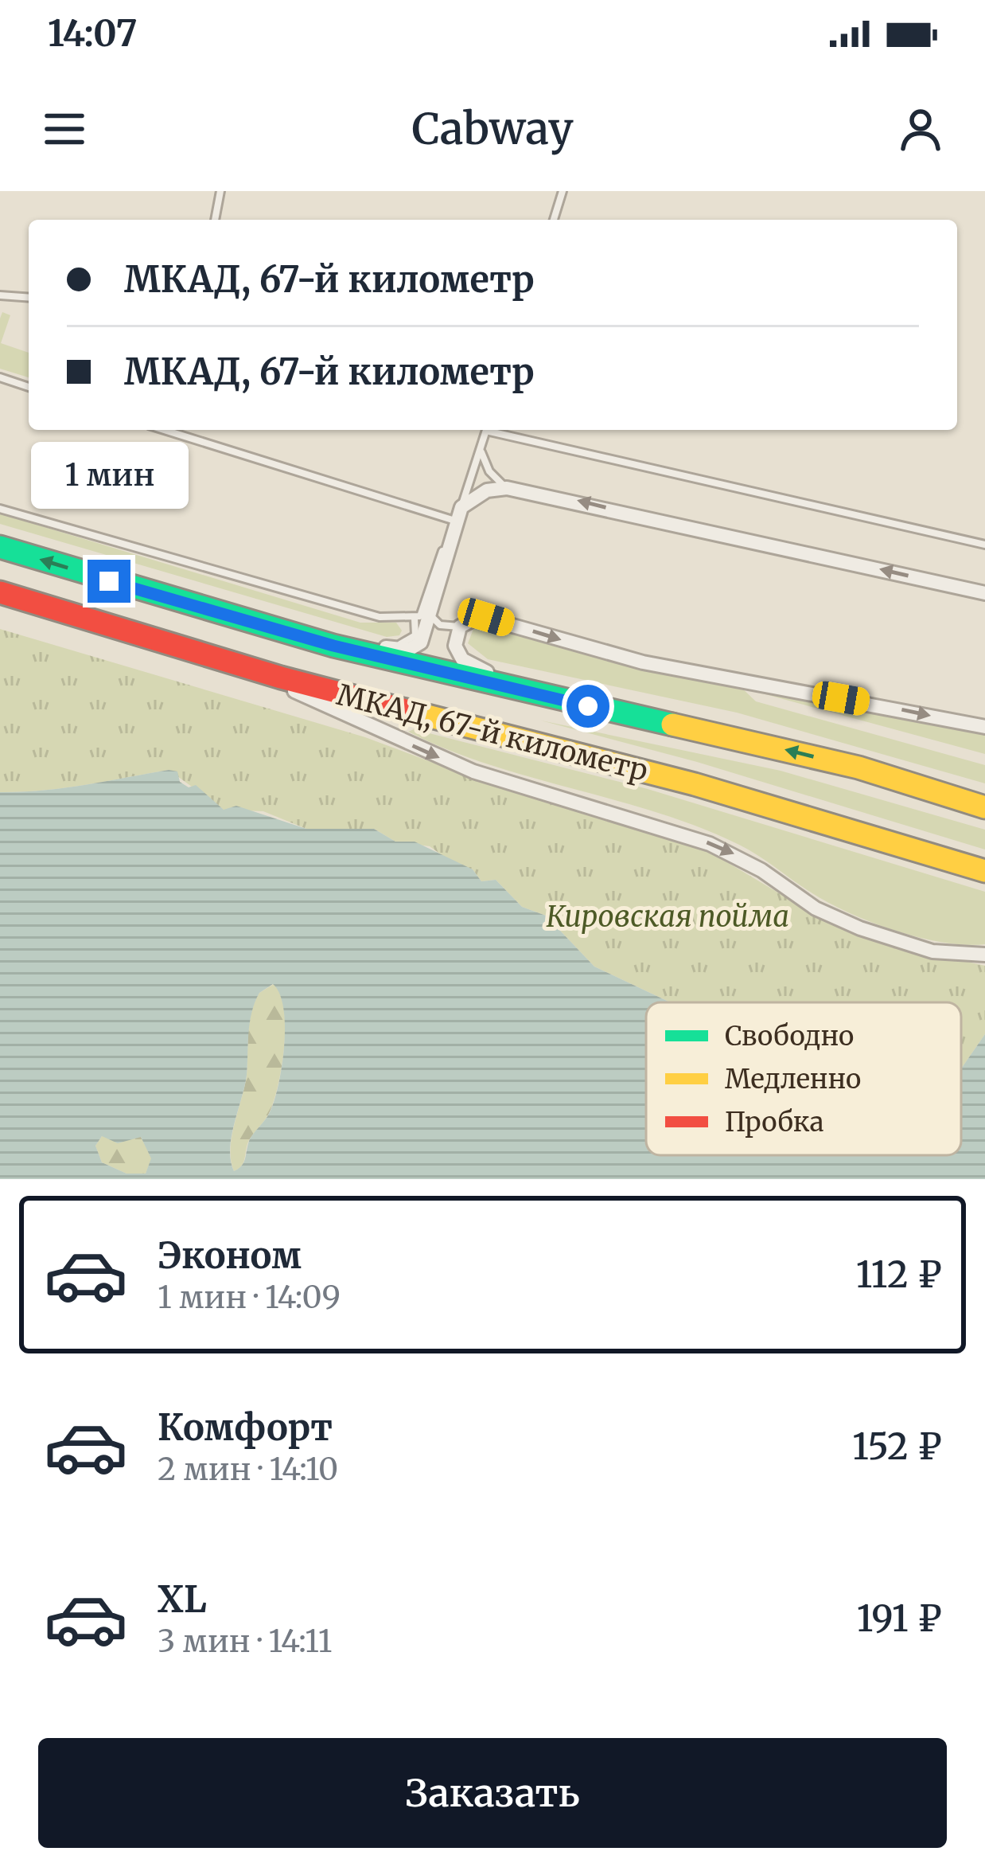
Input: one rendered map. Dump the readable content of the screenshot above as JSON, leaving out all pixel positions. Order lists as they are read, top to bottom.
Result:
{
  "streets": {
    "highway": ["МКАД, 67-й километр"]
  },
  "parks": ["Кировская пойма"],
  "legend": ["Свободно", "Медленно", "Пробка"],
  "page": {
    "status": "14:07",
    "header": "Cabway",
    "banner": ["МКАД, 67-й километр", "МКАД, 67-й километр"],
    "bubble": "1 мин",
    "list": [
      {
        "name": "Эконом",
        "note": "1 мин · 14:09",
        "value": "112 ₽"
      },
      {
        "name": "Комфорт",
        "note": "2 мин · 14:10",
        "value": "152 ₽"
      },
      {
        "name": "XL",
        "note": "3 мин · 14:11",
        "value": "191 ₽"
      }
    ],
    "buttons": "Заказать"
  }
}
